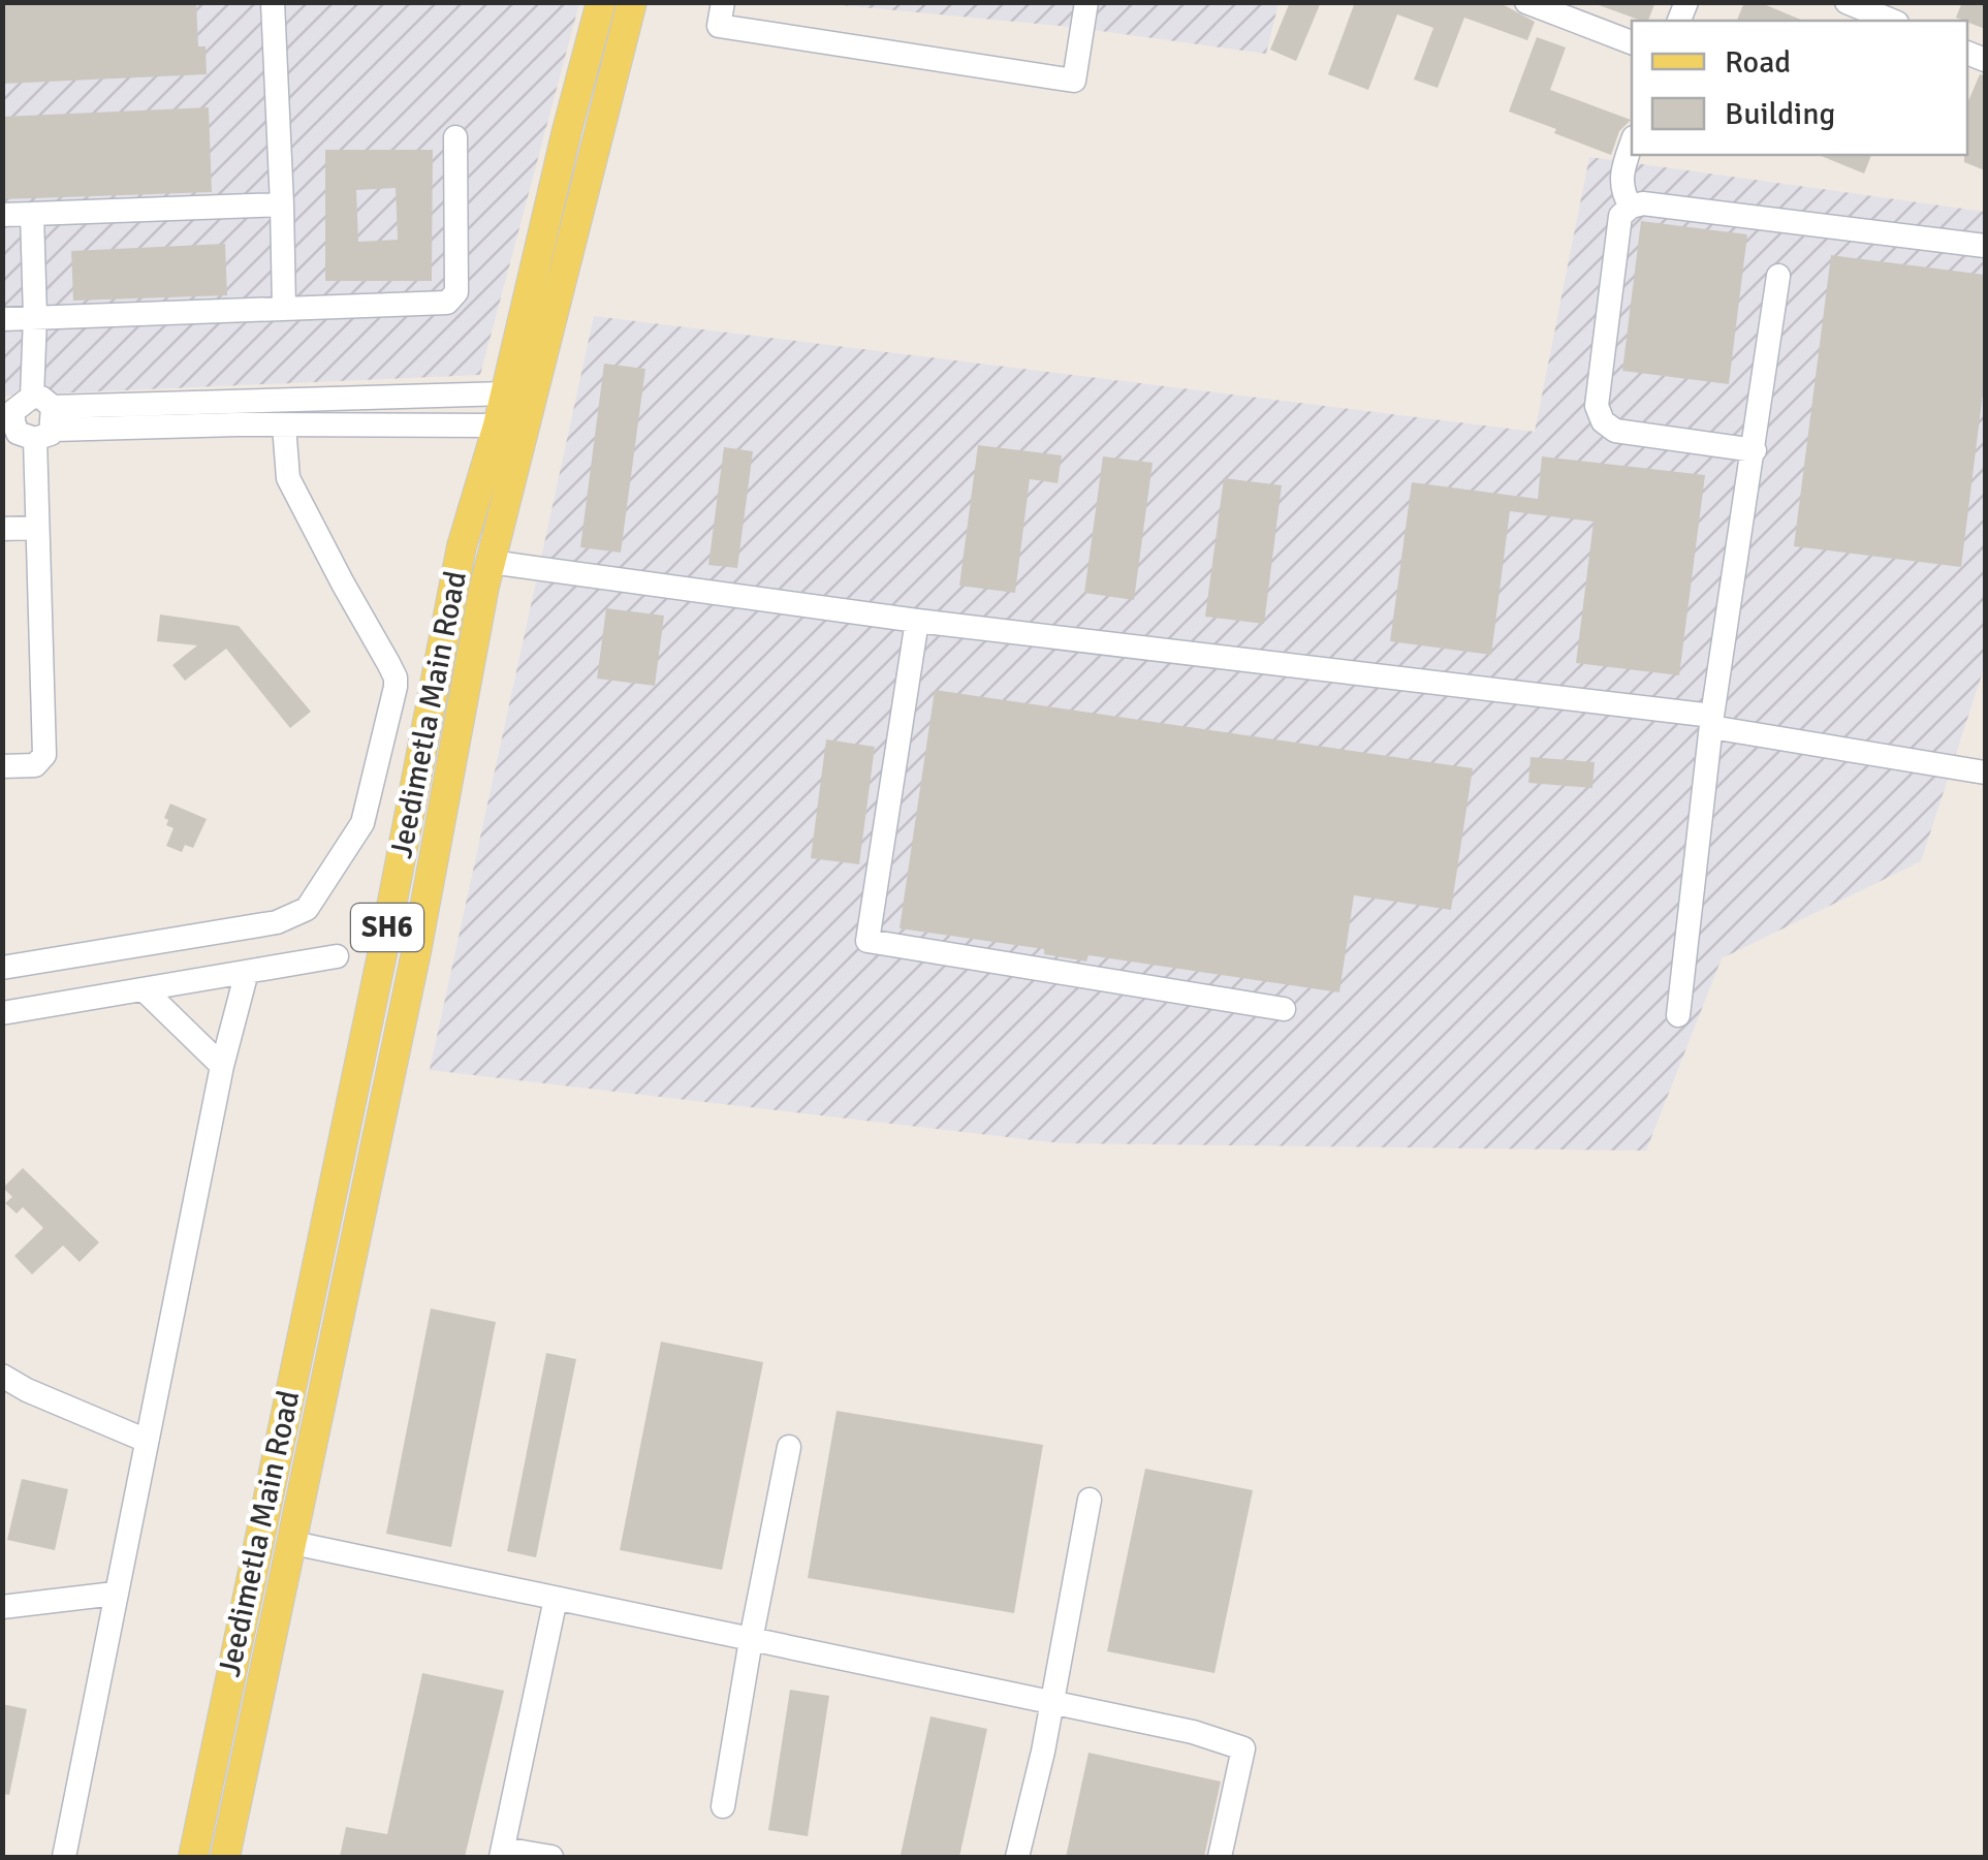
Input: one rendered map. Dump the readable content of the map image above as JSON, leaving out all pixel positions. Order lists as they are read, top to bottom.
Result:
{
  "streets": {
    "main road": ["Jeedimetla Main Road", "SH6"]
  },
  "legend": ["Road", "Building"]
}
